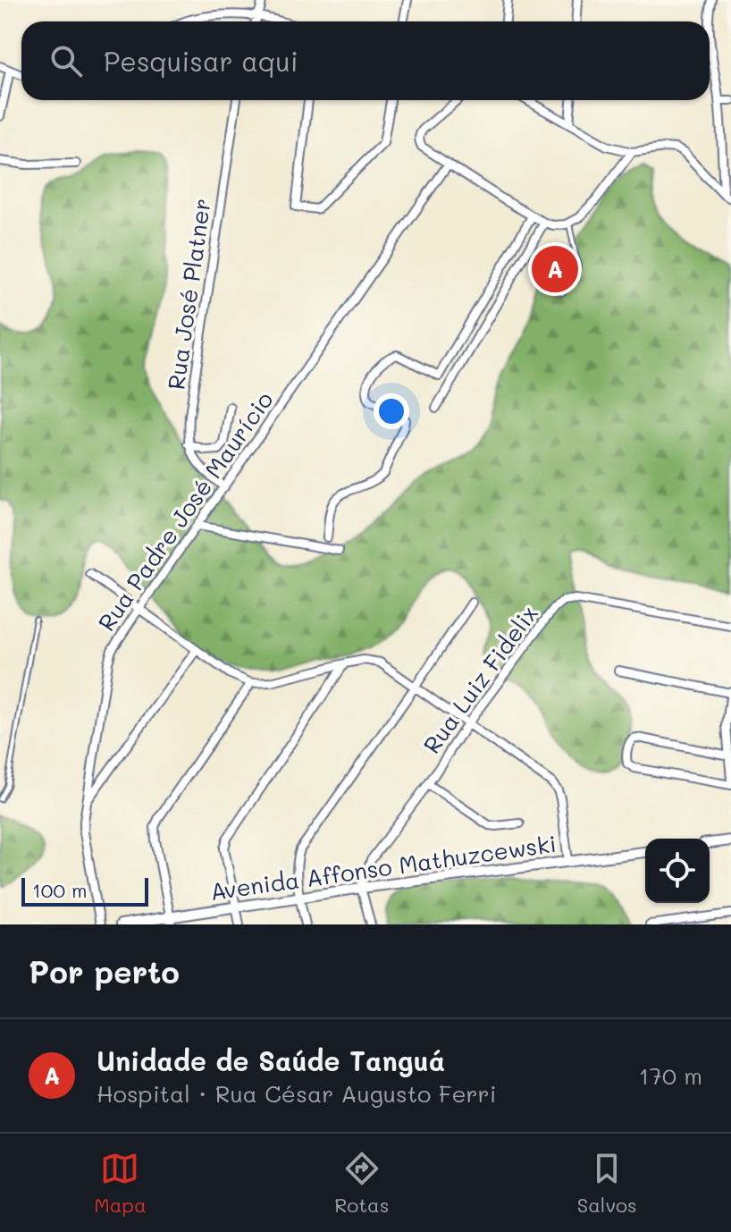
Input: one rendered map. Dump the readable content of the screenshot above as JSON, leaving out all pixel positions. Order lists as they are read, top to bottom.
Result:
{
  "streets": {
    "street": [
      "Rua José Platner",
      "Rua Padre José Maurício",
      "Rua Luiz Fidelix",
      "Avenida Affonso Mathuzcewski"
    ]
  },
  "crossings": [
    ["Rua Luiz Fidelix", "Avenida Affonso Mathuzcewski"]
  ],
  "scale_bar": "100 m",
  "page": {
    "search": "Pesquisar aqui",
    "pins": "A",
    "scale": "100 m",
    "heading": "Por perto",
    "list": [
      {
        "mark": "A",
        "name": "Unidade de Saúde Tanguá",
        "note": "Hospital · Rua César Augusto Ferri",
        "value": "170 m"
      }
    ],
    "nav": ["Mapa", "Rotas", "Salvos"]
  }
}
